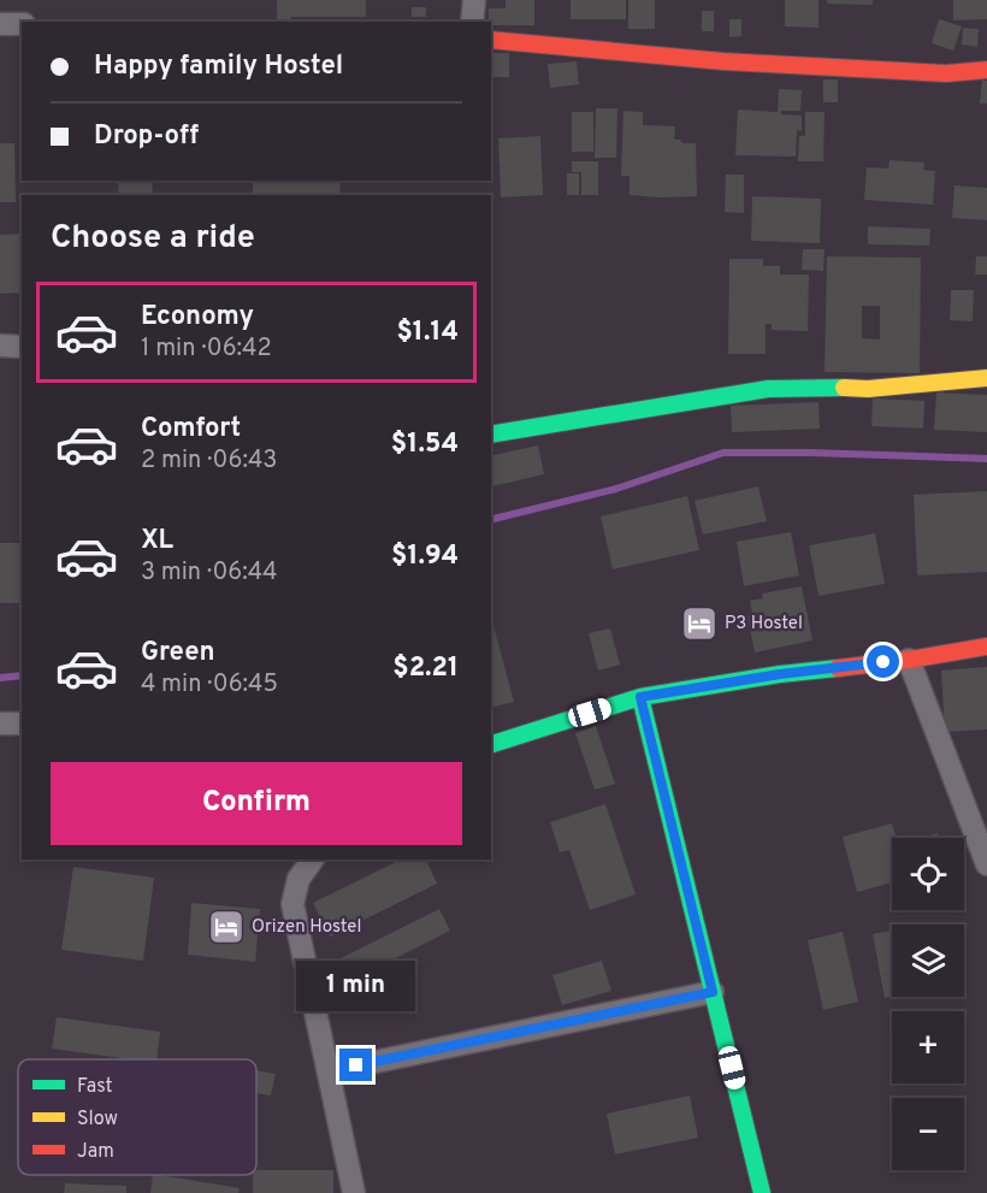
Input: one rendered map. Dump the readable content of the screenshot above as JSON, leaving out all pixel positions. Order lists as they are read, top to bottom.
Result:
{
  "places": {
    "hotel": ["P3 Hostel", "Orizen Hostel"]
  },
  "legend": ["Fast", "Slow", "Jam"],
  "page": {
    "banner": ["Happy family Hostel", "Drop-off"],
    "heading": "Choose a ride",
    "list": [
      {
        "name": "Economy",
        "note": "1 min · 06:42",
        "value": "$1.14"
      },
      {
        "name": "Comfort",
        "note": "2 min · 06:43",
        "value": "$1.54"
      },
      {
        "name": "XL",
        "note": "3 min · 06:44",
        "value": "$1.94"
      },
      {
        "name": "Green",
        "note": "4 min · 06:45",
        "value": "$2.21"
      }
    ],
    "buttons": "Confirm",
    "map_buttons": ["+", "−"],
    "bubble": "1 min"
  }
}
